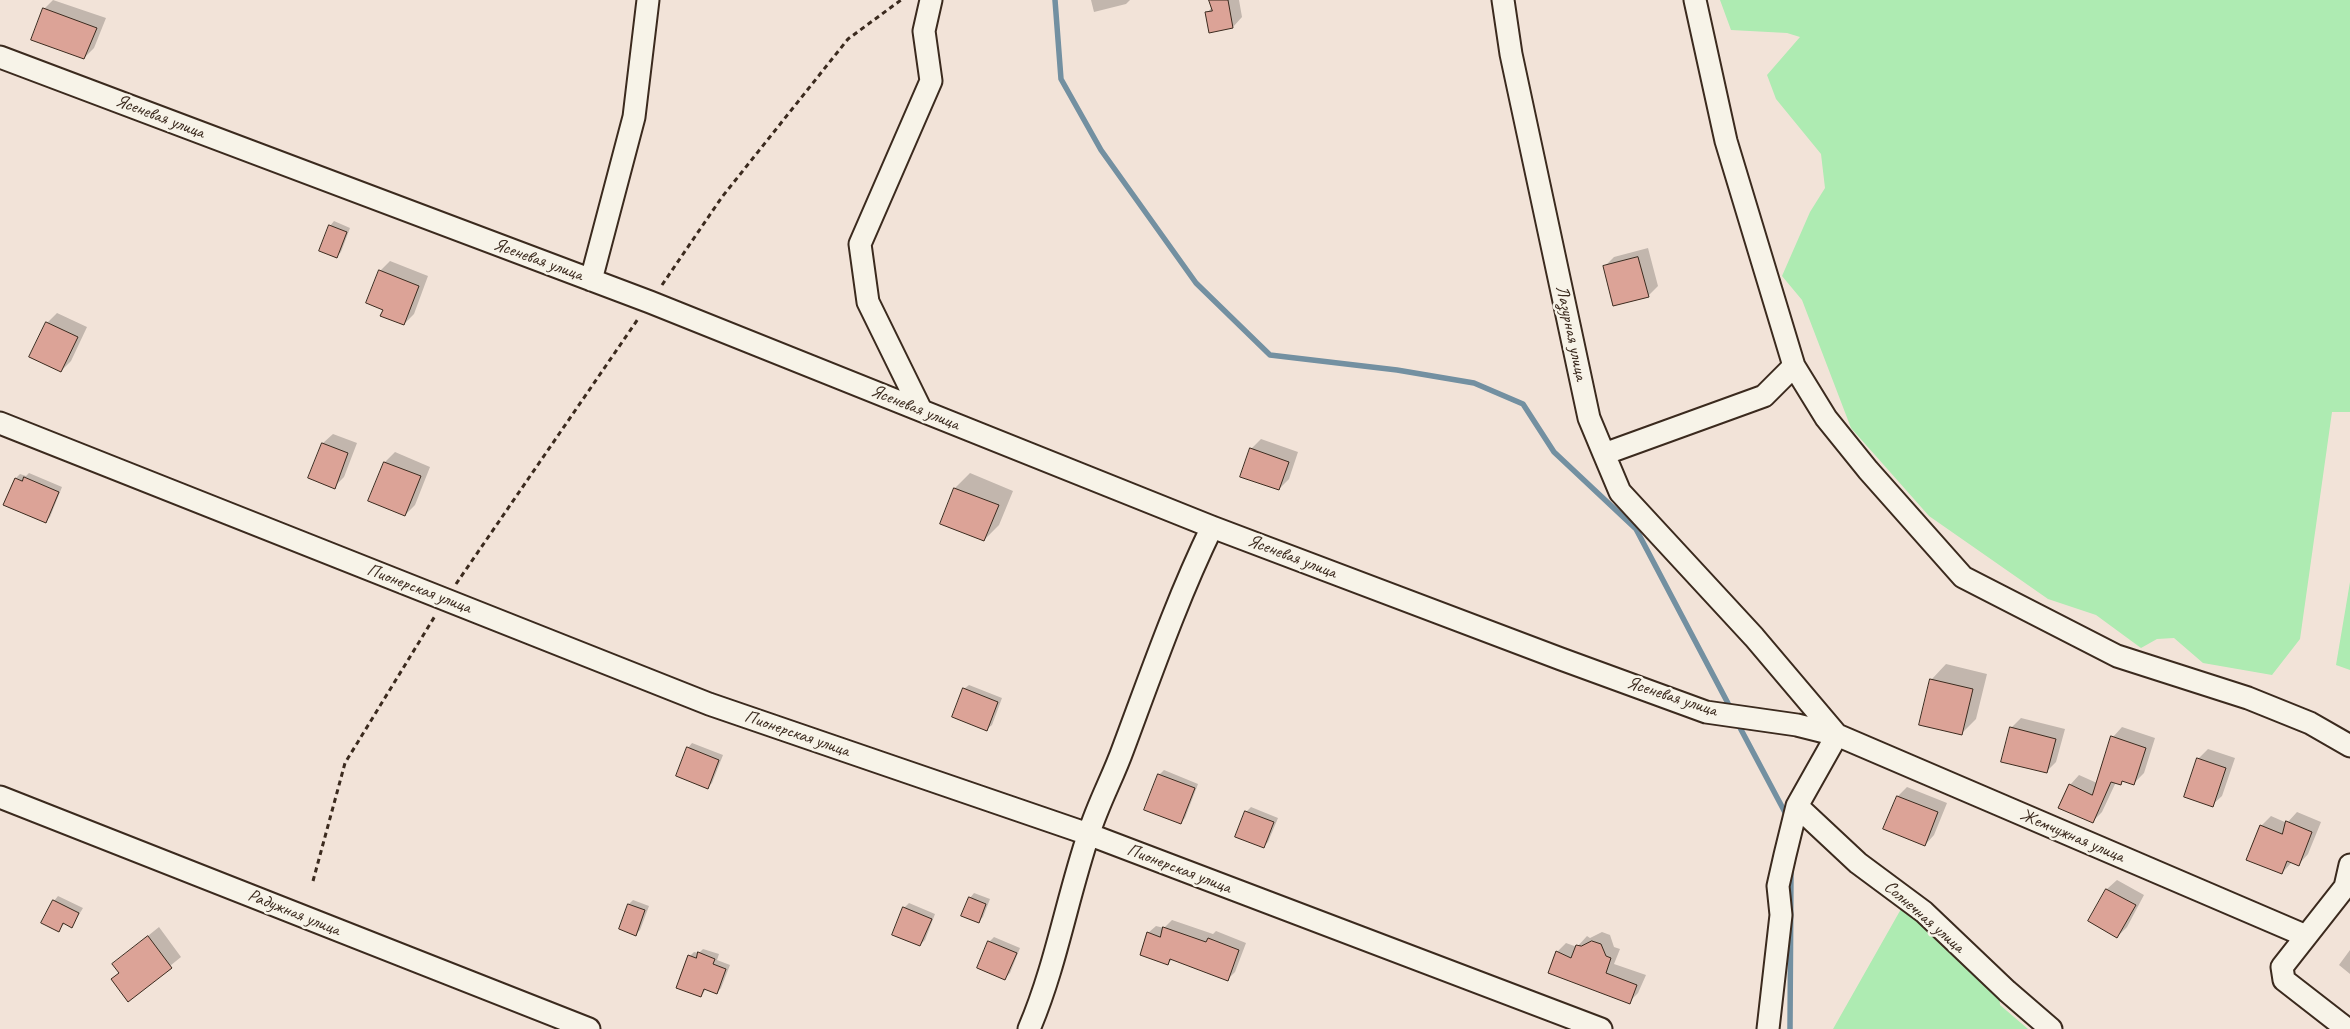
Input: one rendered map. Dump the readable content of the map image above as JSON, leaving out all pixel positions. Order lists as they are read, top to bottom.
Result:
{
  "streets": {
    "street": [
      "Ясеневая улица",
      "Лазурная улица",
      "Пионерская улица",
      "Жемчужная улица",
      "Радужная улица",
      "Солнечная улица"
    ]
  },
  "crossings": [
    ["Ясеневая улица", "Лазурная улица"],
    ["Ясеневая улица", "Жемчужная улица"],
    ["Лазурная улица", "Жемчужная улица"]
  ]
}
